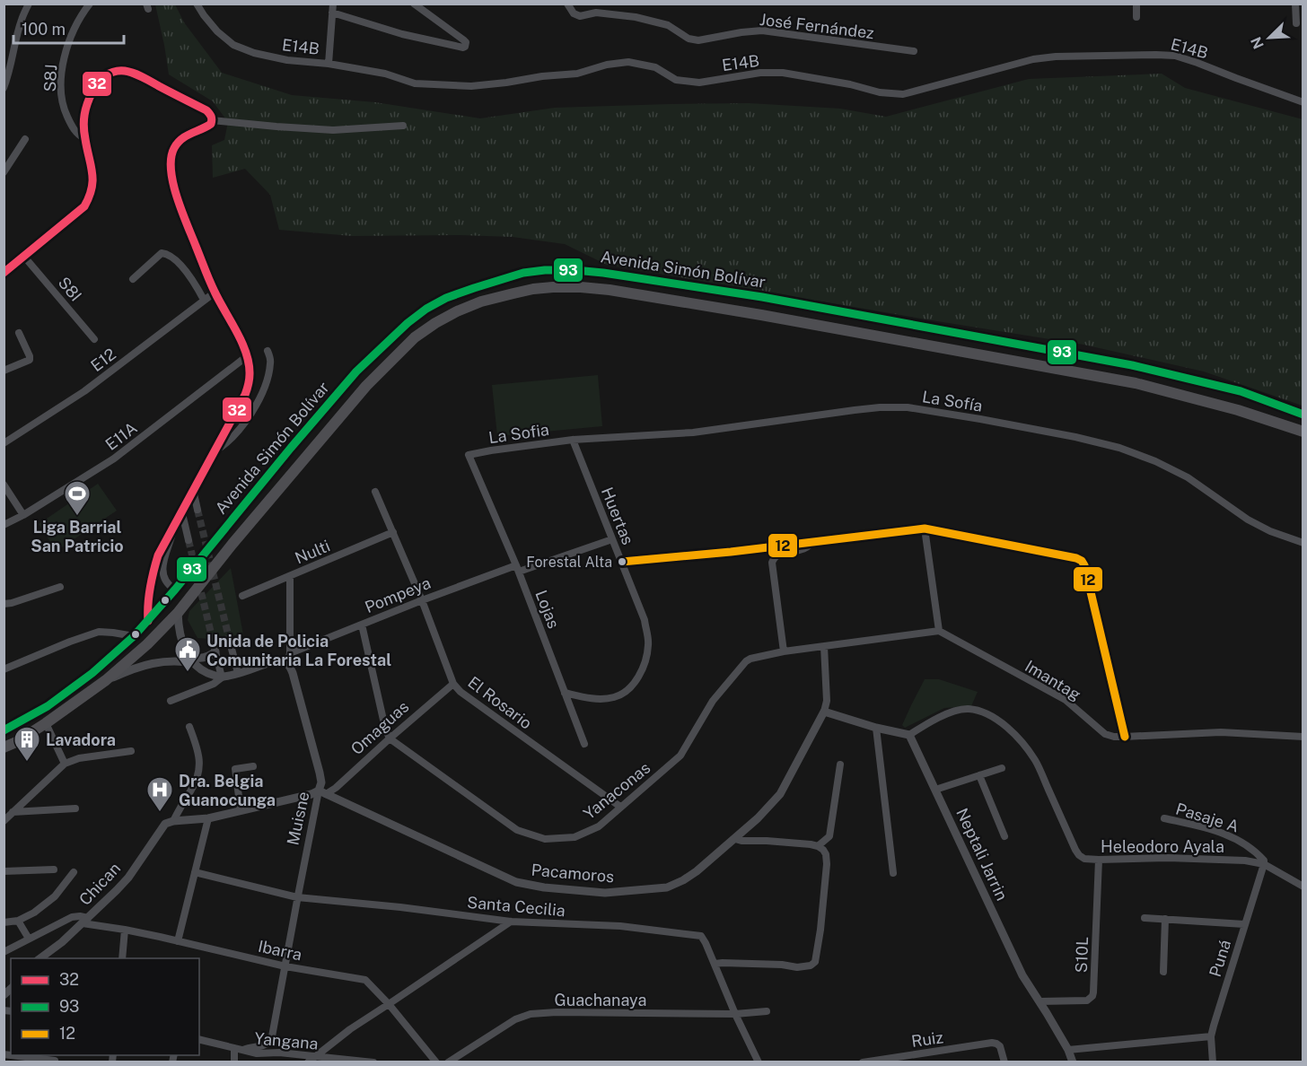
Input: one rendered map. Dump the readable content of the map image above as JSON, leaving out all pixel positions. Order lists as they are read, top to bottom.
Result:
{
  "streets": {
    "highway": ["Avenida Simón Bolívar"],
    "street": [
      "José Fernández",
      "E14B",
      "S8J",
      "S8I",
      "E12",
      "La Sofía",
      "La Sofia",
      "E11A",
      "Huertas",
      "Nulti",
      "Pompeya",
      "Lojas",
      "Imantag",
      "El Rosario",
      "Omaguas",
      "Yanaconas",
      "Pasaje A",
      "Muisne",
      "Heleodoro Ayala",
      "Neptali Jarrin",
      "Pacamoros",
      "Chican",
      "Santa Cecilia",
      "Ibarra",
      "S10L",
      "Puná",
      "Guachanaya",
      "Ruiz",
      "Yangana"
    ]
  },
  "crossings": [
    ["S8J", "S8I"],
    ["La Sofía", "La Sofia"],
    ["La Sofía", "Huertas"],
    ["La Sofia", "Huertas"],
    ["La Sofia", "Lojas"],
    ["Huertas", "Pompeya"],
    ["Huertas", "Lojas"],
    ["Nulti", "El Rosario"],
    ["Pompeya", "Lojas"],
    ["Pompeya", "El Rosario"],
    ["El Rosario", "Omaguas"],
    ["El Rosario", "Yanaconas"],
    ["Omaguas", "Yanaconas"],
    ["Omaguas", "Muisne"],
    ["Omaguas", "Pacamoros"],
    ["Omaguas", "Chican"],
    ["Yanaconas", "Pacamoros"],
    ["Pasaje A", "Heleodoro Ayala"],
    ["Pasaje A", "Puná"],
    ["Muisne", "Pacamoros"],
    ["Muisne", "Santa Cecilia"],
    ["Muisne", "Ibarra"],
    ["Muisne", "Yangana"],
    ["Heleodoro Ayala", "Neptali Jarrin"],
    ["Heleodoro Ayala", "S10L"],
    ["Heleodoro Ayala", "Puná"],
    ["Neptali Jarrin", "S10L"],
    ["Chican", "Ibarra"],
    ["Santa Cecilia", "Guachanaya"]
  ],
  "places": {
    "sports": ["Liga Barrial San Patricio"],
    "other": ["Forestal Alta"],
    "public building": ["Unida de Policia Comunitaria La Forestal"],
    "building": ["Lavadora"],
    "hospital": ["Dra. Belgia Guanocunga"]
  },
  "lines": ["transit line 32", "transit line 93", "transit line 12"],
  "legend": ["32", "93", "12"],
  "scale_bar": "100 m",
  "north": "bottom left"
}
